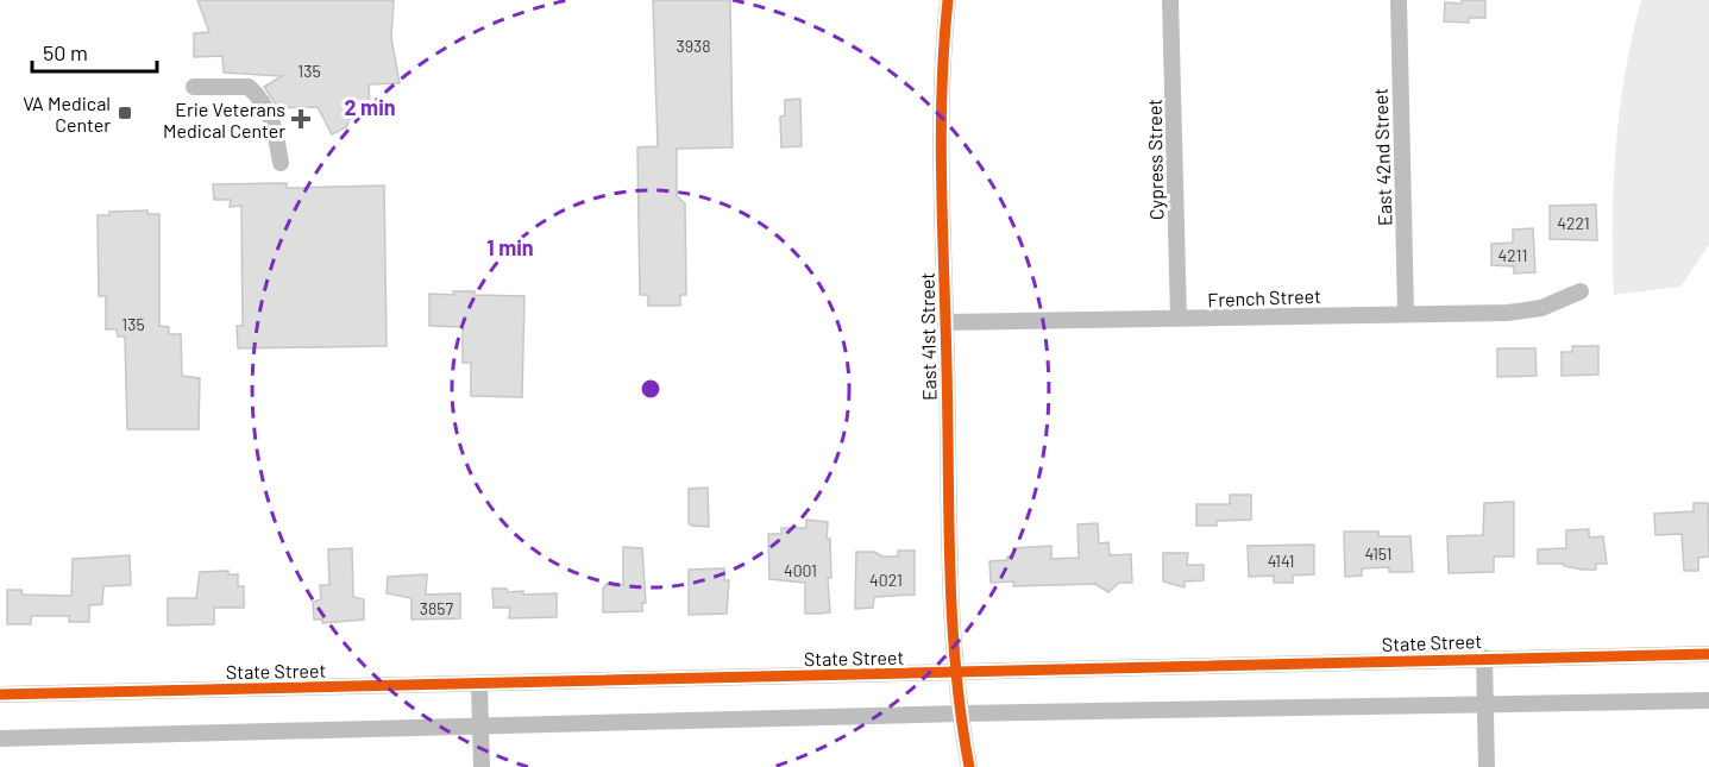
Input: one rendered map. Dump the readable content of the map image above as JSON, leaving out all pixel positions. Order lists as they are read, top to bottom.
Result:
{
  "streets": {
    "street": [
      "East 42nd Street",
      "Cypress Street",
      "French Street",
      "East 41st Street",
      "State Street"
    ]
  },
  "crossings": [
    ["East 42nd Street", "French Street"],
    ["Cypress Street", "French Street"],
    ["French Street", "East 41st Street"],
    ["East 41st Street", "State Street"]
  ],
  "places": {
    "transit": ["VA Medical Center"],
    "health": ["Erie Veterans Medical Center"]
  },
  "house_numbers": [
    "3938",
    "135",
    "4221",
    "4211",
    "135",
    "4151",
    "4141",
    "4001",
    "4021",
    "3857"
  ],
  "scale_bar": "50 m",
  "rings": ["2 min", "1 min"]
}
